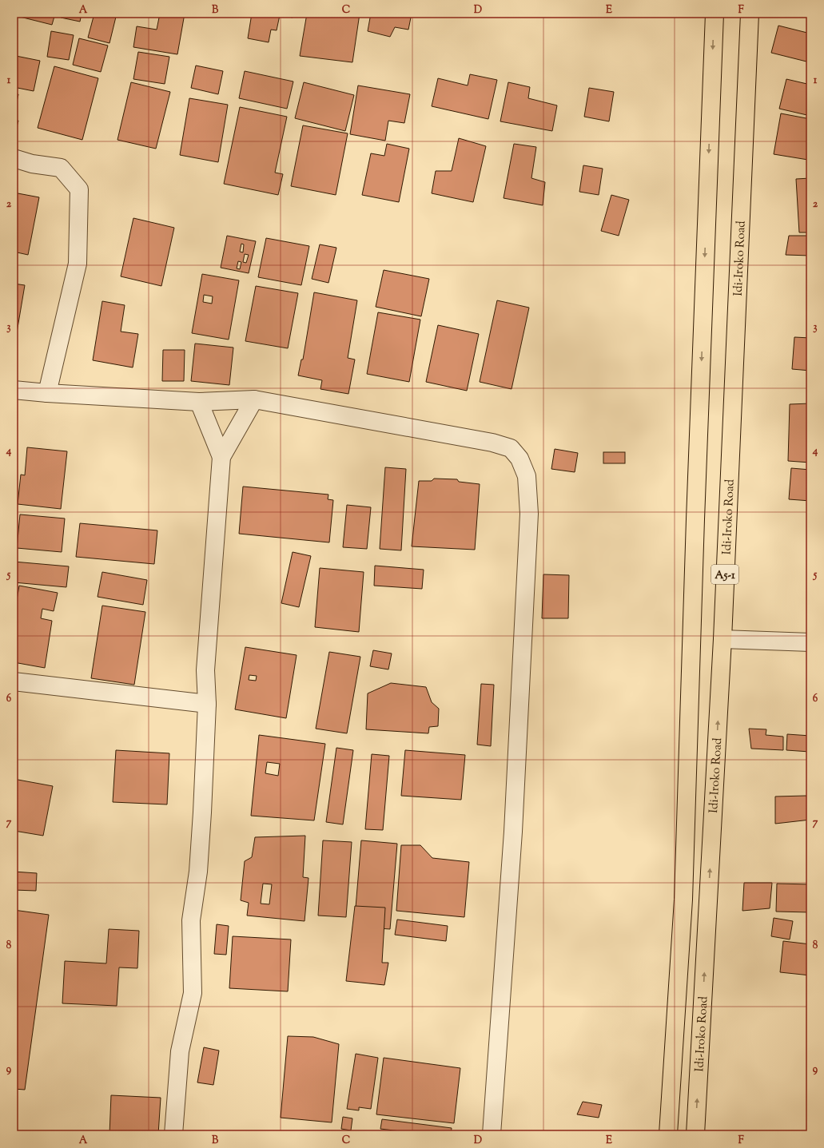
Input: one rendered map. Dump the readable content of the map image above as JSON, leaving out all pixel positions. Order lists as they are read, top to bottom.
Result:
{
  "streets": {
    "highway": ["Idi-Iroko Road", "A5-1"]
  },
  "grid": {
    "columns": [
      "A",
      "B",
      "C",
      "D",
      "E",
      "F"
    ],
    "rows": [
      "1",
      "2",
      "3",
      "4",
      "5",
      "6",
      "7",
      "8",
      "9"
    ]
  }
}
